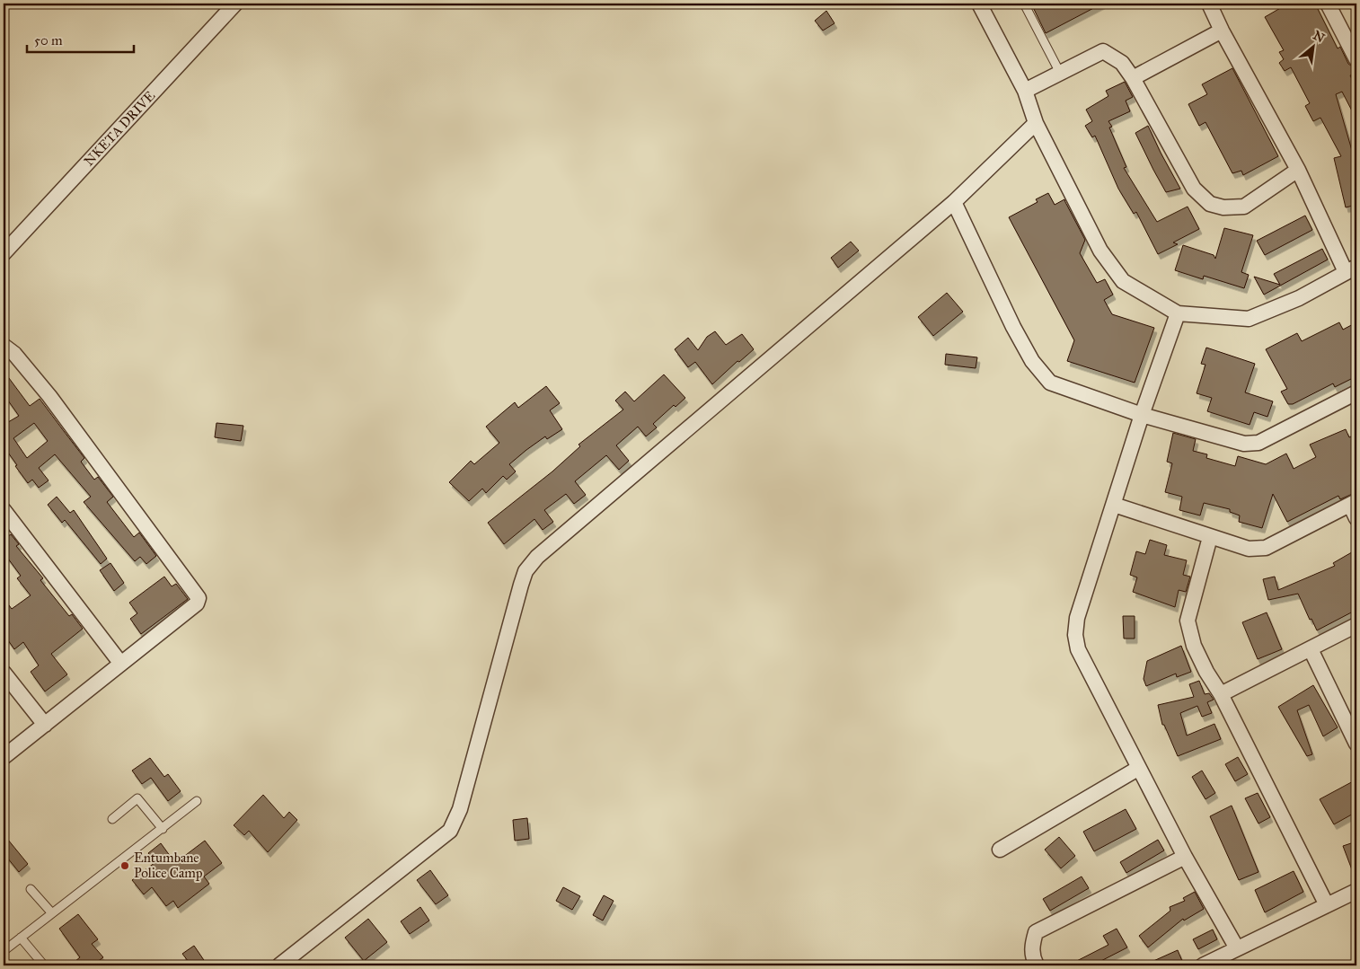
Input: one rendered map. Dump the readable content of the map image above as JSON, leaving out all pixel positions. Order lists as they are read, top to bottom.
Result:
{
  "streets": {
    "street": ["NKETA DRIVE"]
  },
  "places": ["Entumbane Police Camp"],
  "scale_bar": "50 m",
  "north": "top right"
}
